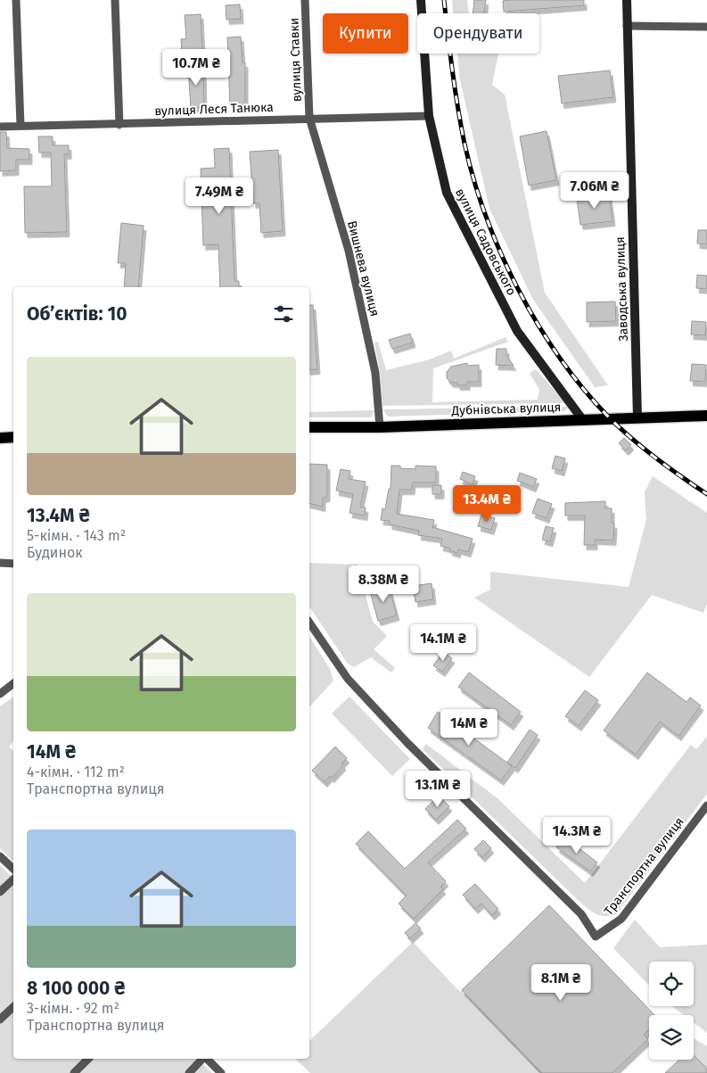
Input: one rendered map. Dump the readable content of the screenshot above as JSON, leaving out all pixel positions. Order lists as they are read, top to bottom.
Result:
{
  "streets": {
    "main road": ["Дубнівська вулиця"],
    "street": [
      "вулиця Ставки",
      "вулиця Леся Танюка",
      "вулиця Садовського",
      "Вишнева вулиця",
      "Заводська вулиця",
      "Транспортна вулиця"
    ]
  },
  "crossings": [
    ["вулиця Ставки", "вулиця Леся Танюка"],
    ["вулиця Ставки", "Вишнева вулиця"],
    ["вулиця Леся Танюка", "вулиця Садовського"],
    ["вулиця Леся Танюка", "Вишнева вулиця"],
    ["вулиця Садовського", "Дубнівська вулиця"],
    ["Вишнева вулиця", "Дубнівська вулиця"],
    ["Заводська вулиця", "Дубнівська вулиця"]
  ],
  "page": {
    "chip": ["Купити", "Орендувати"],
    "price": [
      "10.7M ₴",
      "7.06M ₴",
      "7.49M ₴",
      "13.4M ₴",
      "8.38M ₴",
      "14.1M ₴",
      "14M ₴",
      "13.1M ₴",
      "14.3M ₴",
      "8.1M ₴"
    ],
    "heading": "Об’єктів: 10",
    "list": [
      {
        "name": "13.4M ₴",
        "note": "5-кімн. · 143 m² · Будинок"
      },
      {
        "name": "14M ₴",
        "note": "4-кімн. · 112 m² · Транспортна вулиця"
      },
      {
        "name": "8 100 000 ₴",
        "note": "3-кімн. · 92 m² · Транспортна вулиця"
      }
    ]
  }
}
